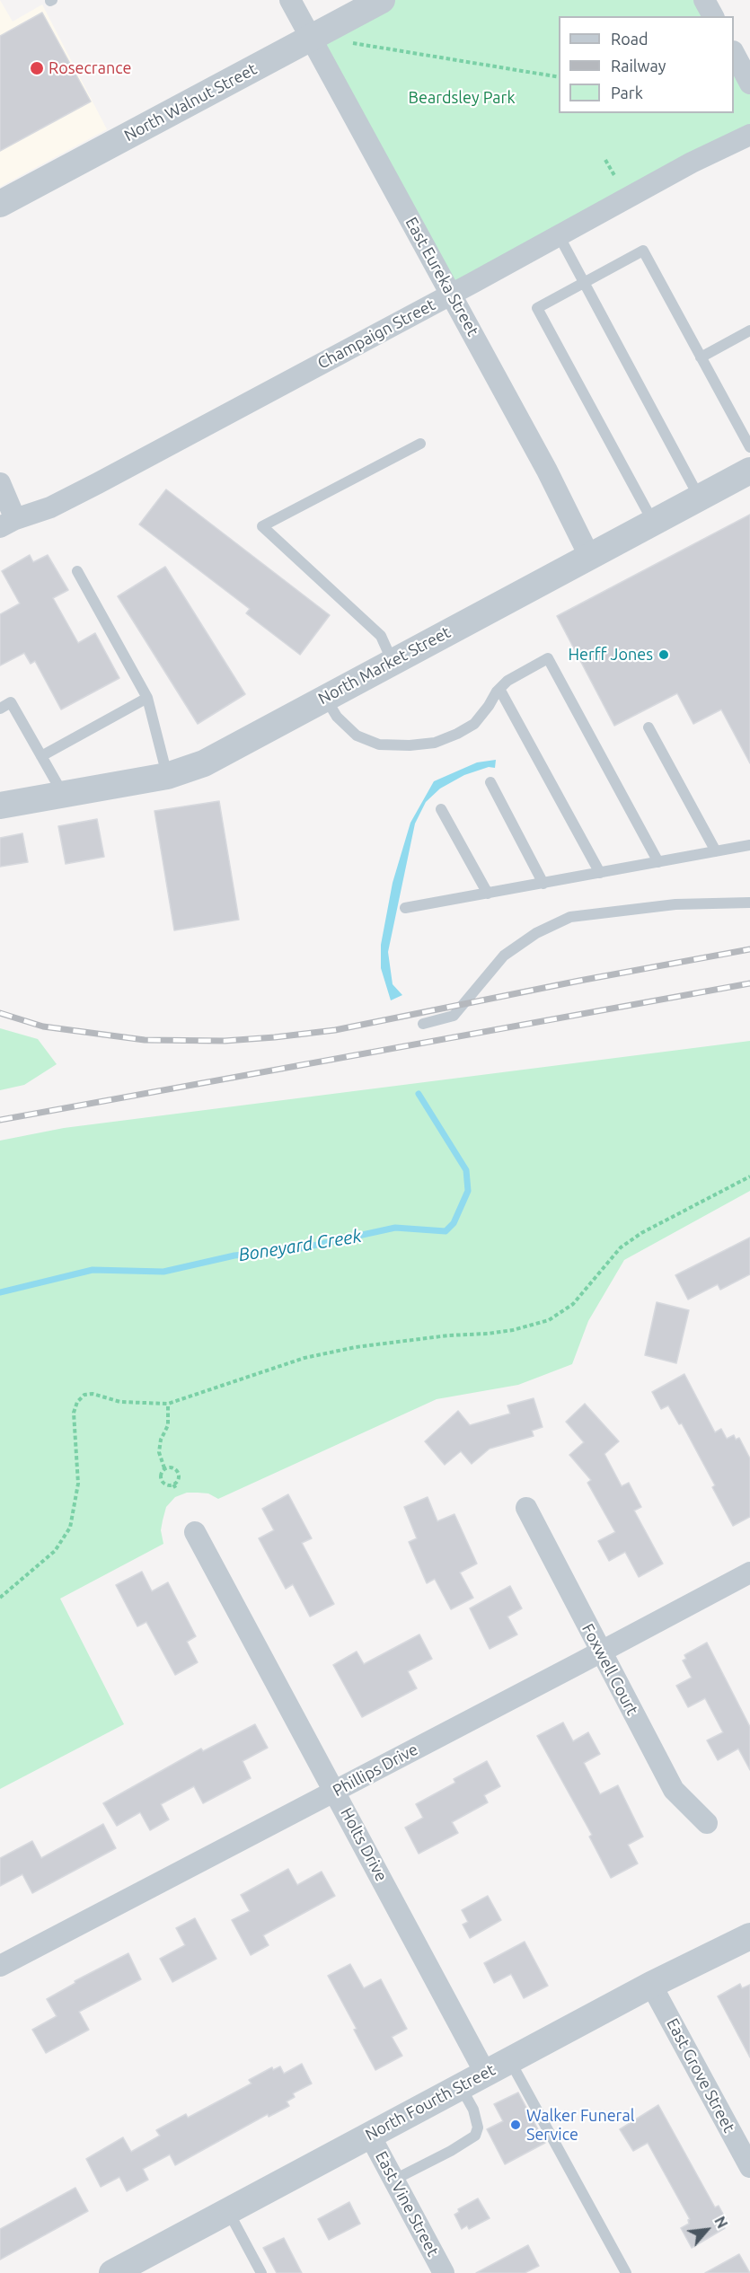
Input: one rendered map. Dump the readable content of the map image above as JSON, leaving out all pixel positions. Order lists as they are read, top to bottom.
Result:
{
  "streets": {
    "street": [
      "North Walnut Street",
      "East Eureka Street",
      "Champaign Street",
      "North Market Street",
      "Foxwell Court",
      "Phillips Drive",
      "Holts Drive",
      "East Grove Street",
      "North Fourth Street",
      "East Vine Street"
    ]
  },
  "crossings": [
    ["North Walnut Street", "East Eureka Street"],
    ["East Eureka Street", "Champaign Street"],
    ["East Eureka Street", "North Market Street"],
    ["Foxwell Court", "Phillips Drive"],
    ["Phillips Drive", "Holts Drive"],
    ["Holts Drive", "North Fourth Street"],
    ["East Grove Street", "North Fourth Street"],
    ["North Fourth Street", "East Vine Street"]
  ],
  "water": ["Boneyard Creek"],
  "parks": ["Beardsley Park"],
  "places": ["Rosecrance", "Herff Jones", "Walker Funeral Service"],
  "legend": ["Road", "Railway", "Park"],
  "north": "top right"
}
